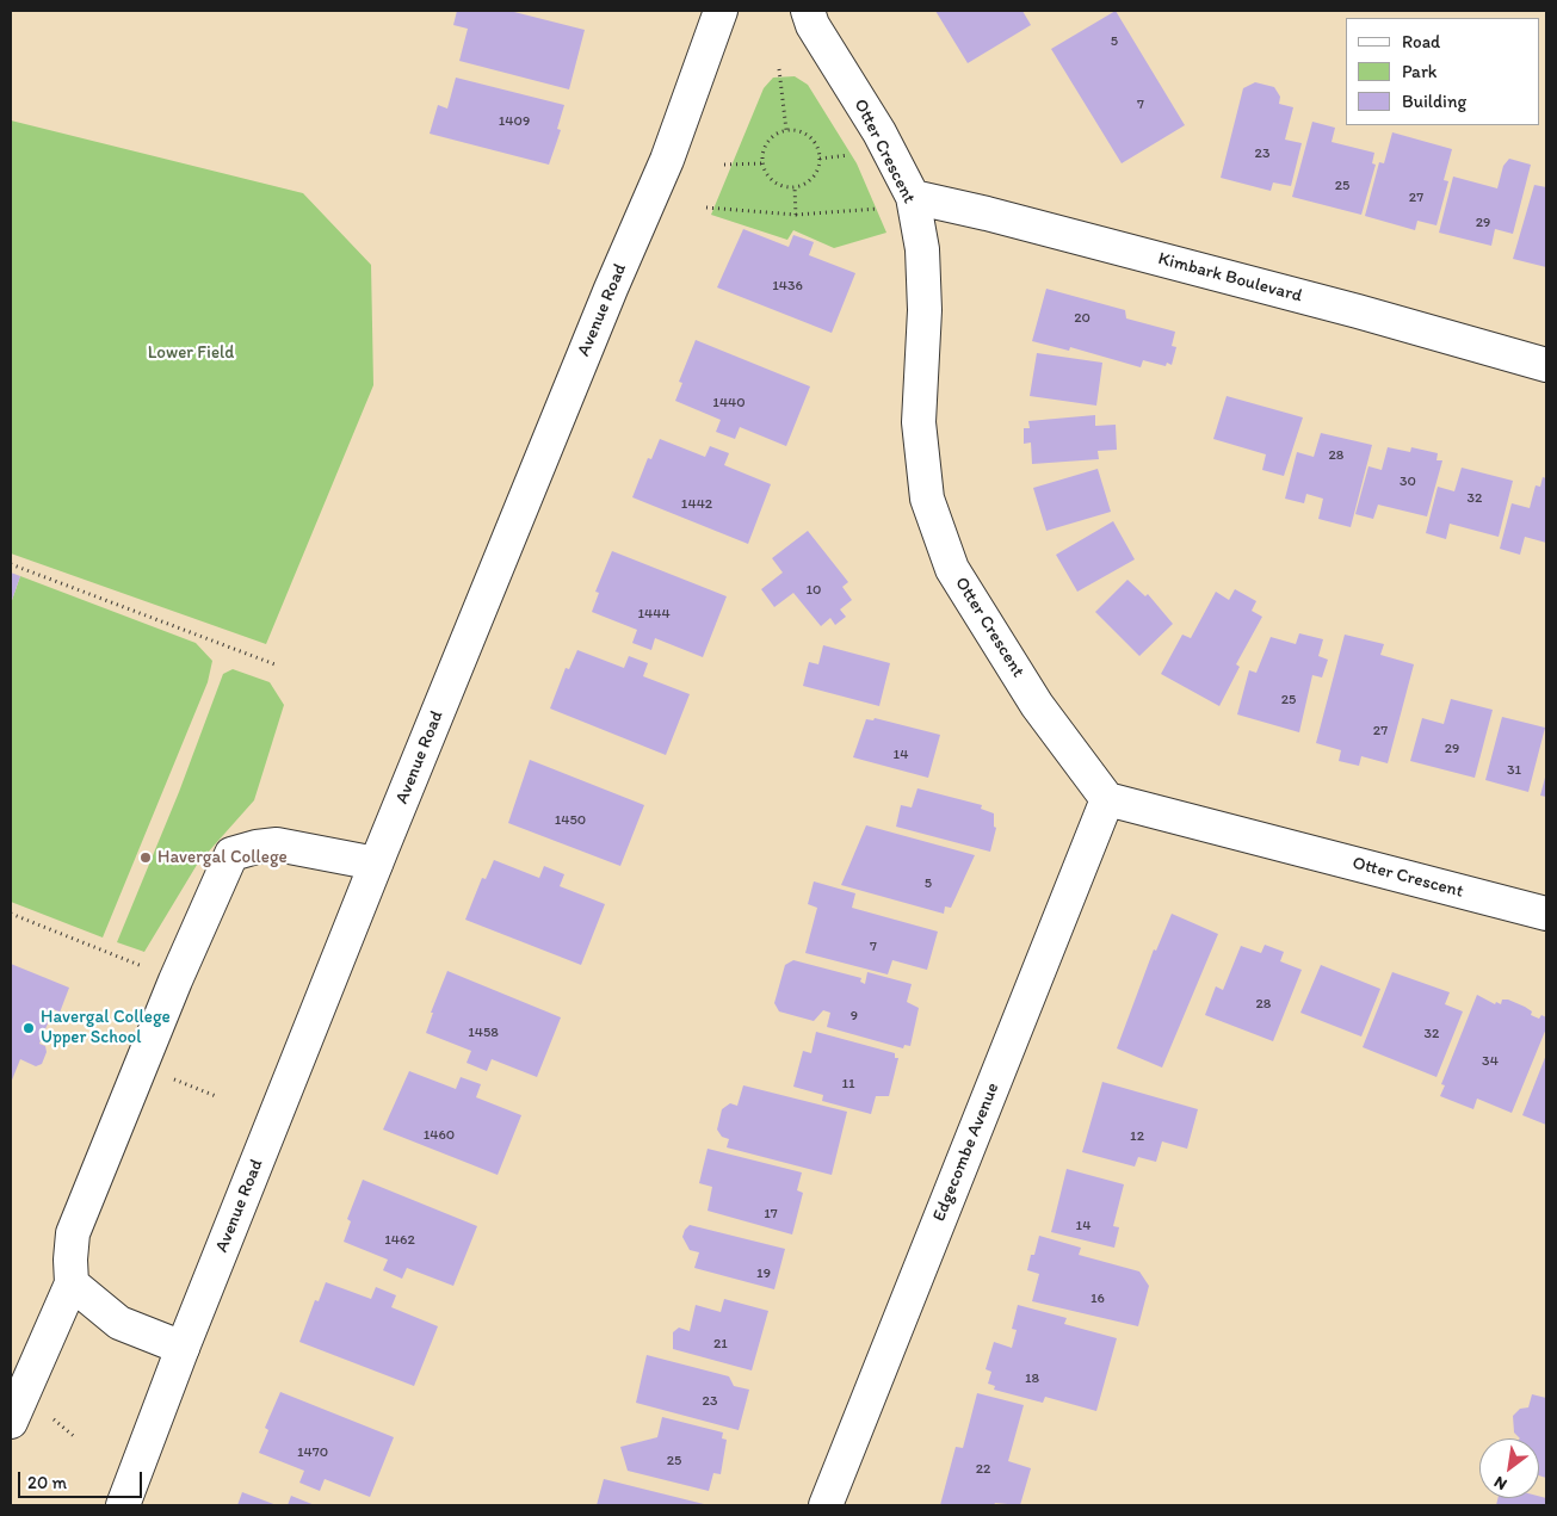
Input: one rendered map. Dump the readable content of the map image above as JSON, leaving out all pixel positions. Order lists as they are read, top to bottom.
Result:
{
  "streets": {
    "street": [
      "Otter Crescent",
      "Kimbark Boulevard",
      "Avenue Road",
      "Edgecombe Avenue"
    ]
  },
  "crossings": [
    ["Otter Crescent", "Kimbark Boulevard"],
    ["Otter Crescent", "Edgecombe Avenue"]
  ],
  "parks": ["Lower Field"],
  "places": ["Havergal College", "Havergal College Upper School"],
  "house_numbers": [
    "5",
    "7",
    "1409",
    "23",
    "25",
    "27",
    "29",
    "1436",
    "20",
    "1440",
    "28",
    "30",
    "32",
    "1442",
    "10",
    "1444",
    "25",
    "27",
    "29",
    "14",
    "31",
    "1450",
    "5",
    "7",
    "28",
    "9",
    "1458",
    "32",
    "34",
    "11",
    "1460",
    "12",
    "17",
    "14",
    "1462",
    "19",
    "16",
    "21",
    "18",
    "23",
    "1470",
    "25",
    "22"
  ],
  "legend": ["Road", "Park", "Building"],
  "scale_bar": "20 m",
  "north": "bottom left"
}
